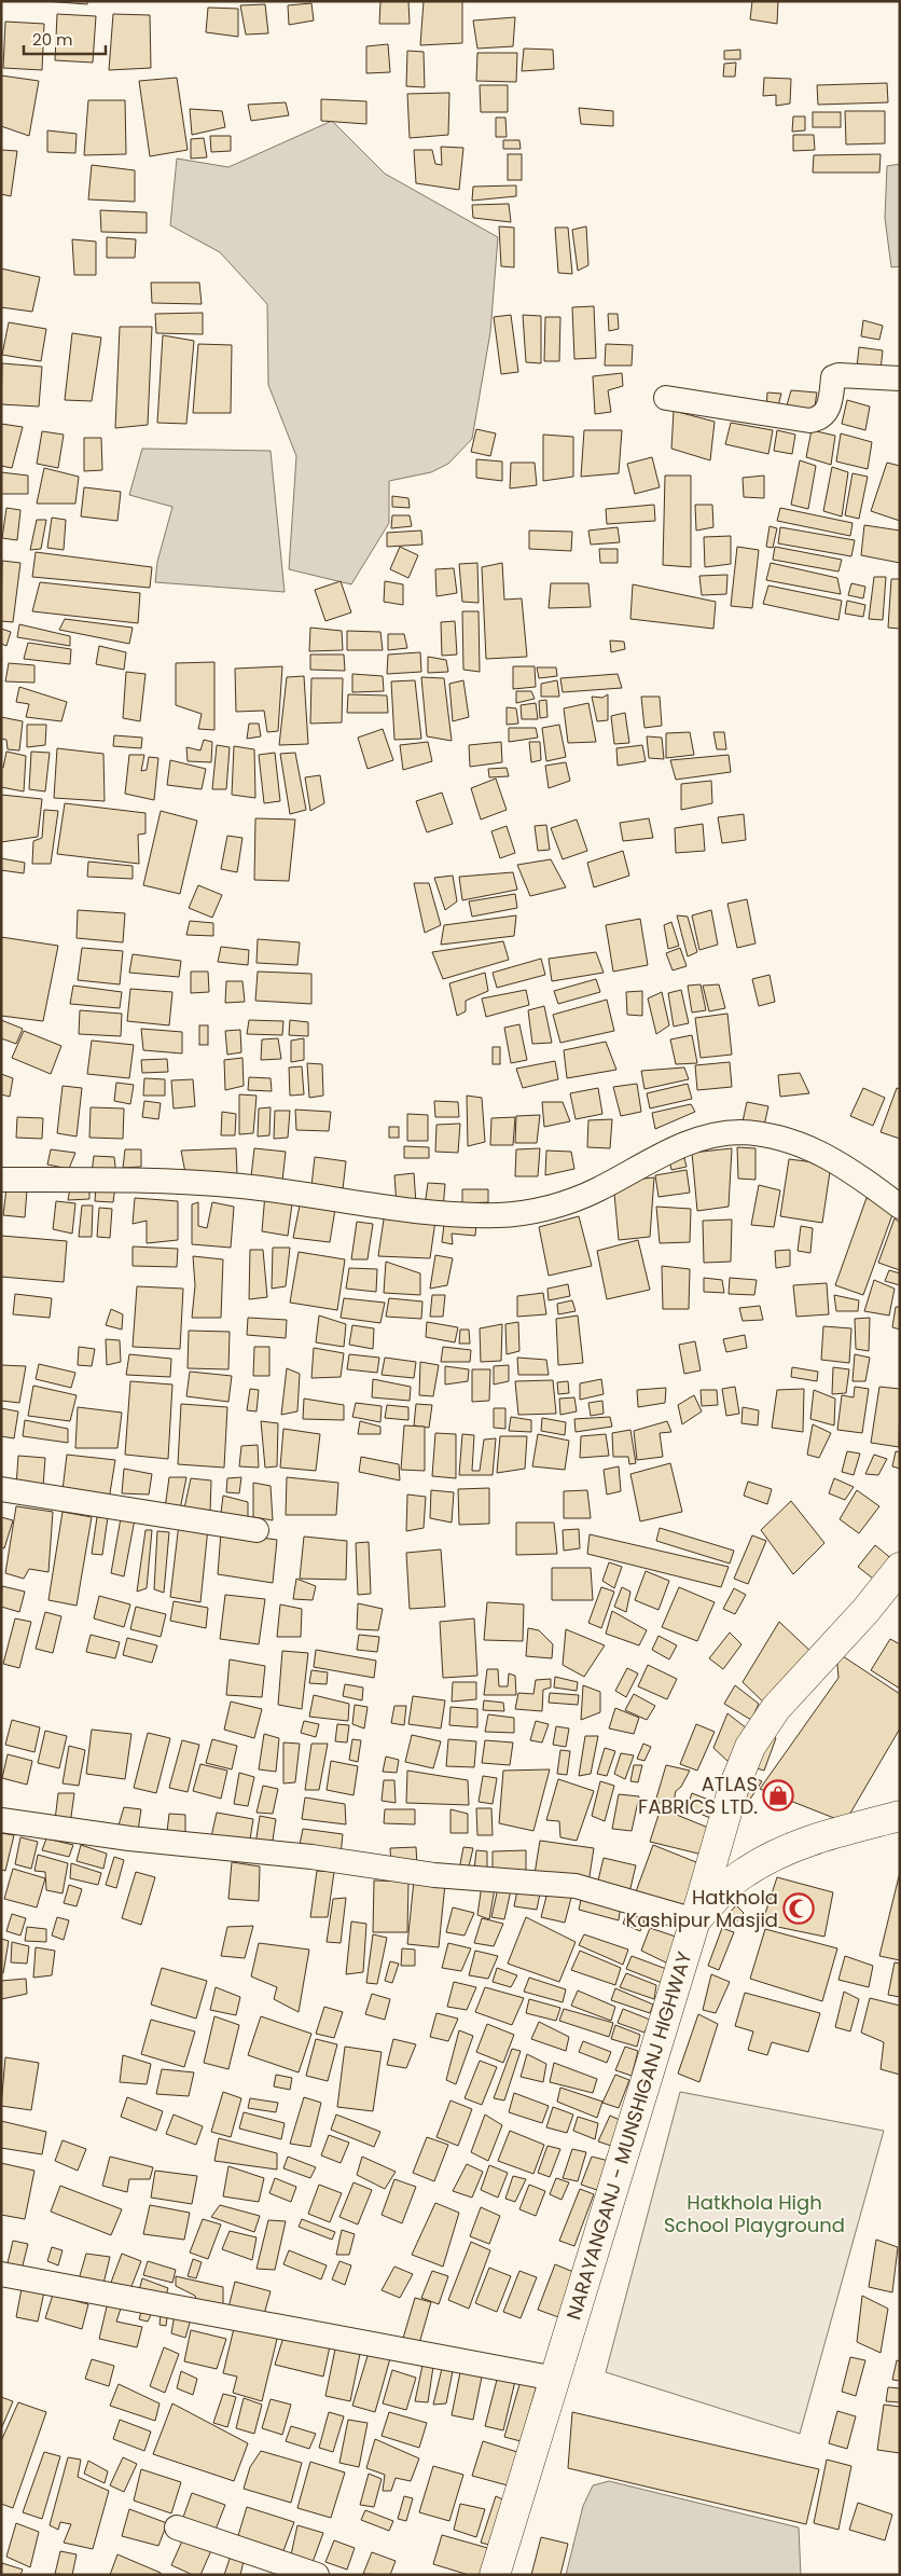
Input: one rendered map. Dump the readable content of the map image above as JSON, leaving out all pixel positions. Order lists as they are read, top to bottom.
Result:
{
  "streets": {
    "main road": ["NARAYANGANJ - MUNSHIGANJ HIGHWAY"]
  },
  "parks": ["Hatkhola High School Playground"],
  "places": {
    "shop": ["ATLAS FABRICS LTD."],
    "mosque": ["Hatkhola Kashipur Masjid"]
  },
  "scale_bar": "20 m"
}
